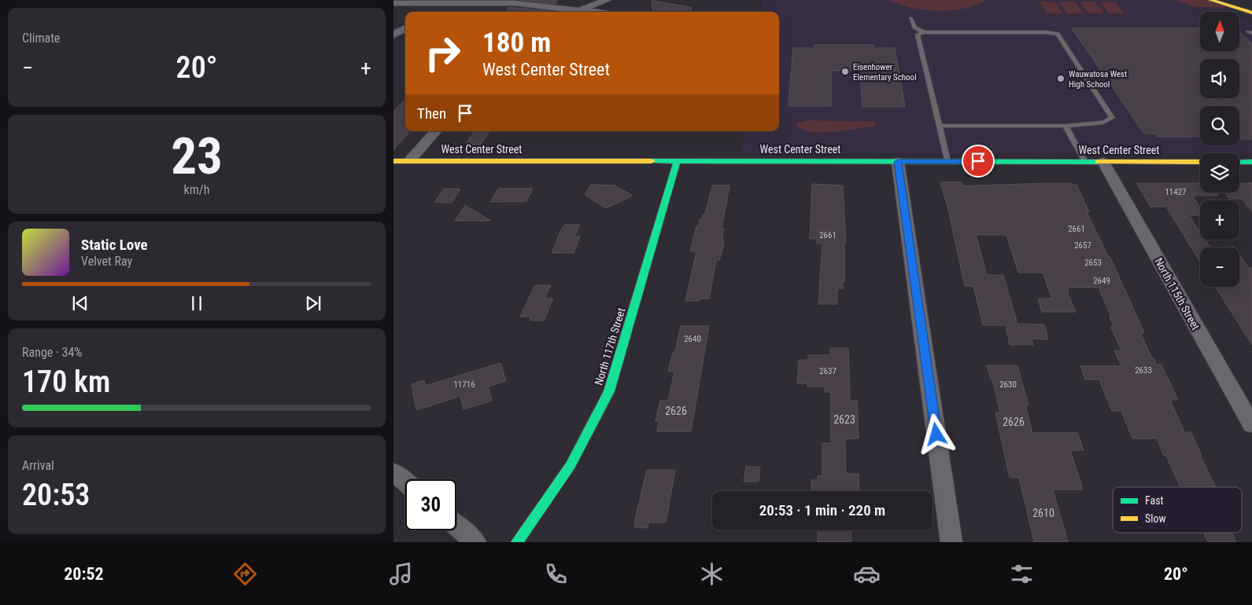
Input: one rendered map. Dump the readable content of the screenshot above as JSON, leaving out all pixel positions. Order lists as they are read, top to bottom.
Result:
{
  "streets": {
    "main road": ["West Center Street", "North 117th Street"],
    "street": ["North 115th Street"]
  },
  "crossings": [
    ["West Center Street", "North 115th Street"],
    ["West Center Street", "North 117th Street"]
  ],
  "places": ["Eisenhower Elementary School", "Wauwatosa West High School"],
  "house_numbers": [
    "11427",
    "2661",
    "2661",
    "2657",
    "2653",
    "2649",
    "2640",
    "2633",
    "2637",
    "11716",
    "2630",
    "2626",
    "2623",
    "2626",
    "2610"
  ],
  "legend": ["Fast", "Slow"],
  "north": "top",
  "page": {
    "tile": [
      "Climate",
      ["23", "km/h"],
      ["Range · 34%", "170 km"],
      ["Arrival", "20:53"]
    ],
    "map_buttons": ["+", "−"],
    "turn": ["180 m", "West Center Street"],
    "heat": ["−", "20°", "+"],
    "then": "Then",
    "song": ["Static Love", "Velvet Ray"],
    "limit": "30",
    "trip": "20:53 · 1 min · 220 m",
    "tabs": ["20:52", "20°"]
  }
}
